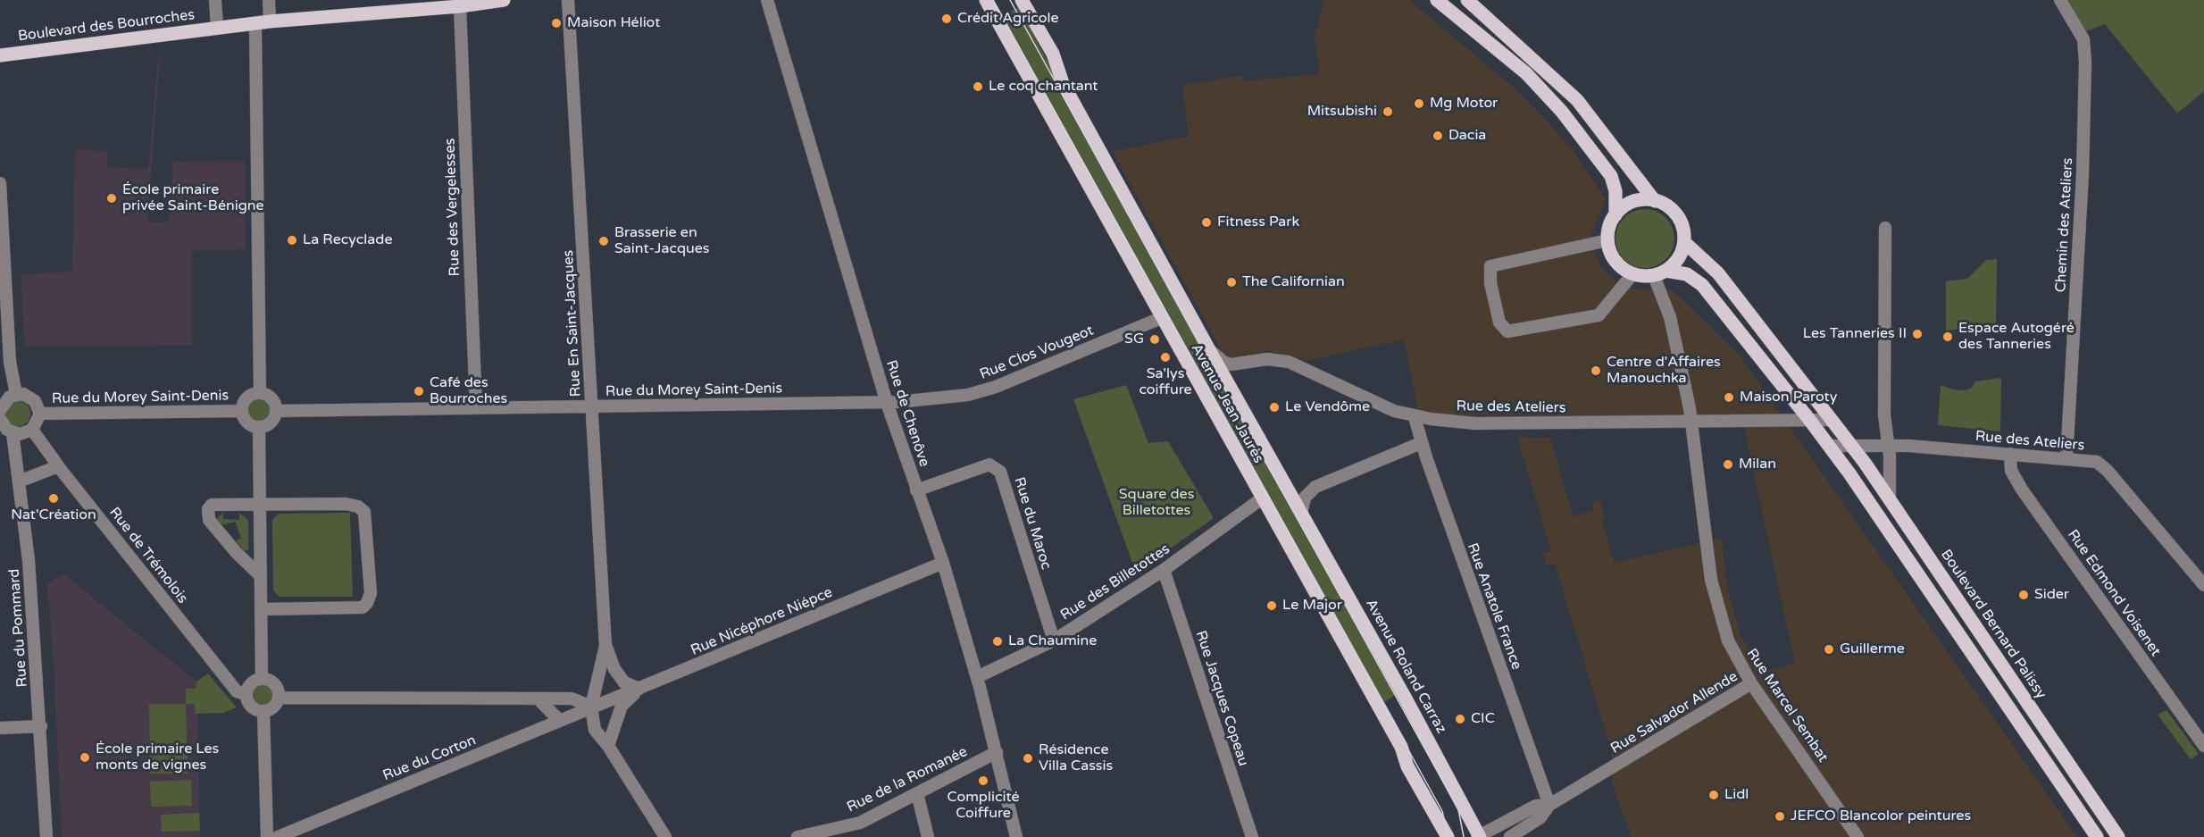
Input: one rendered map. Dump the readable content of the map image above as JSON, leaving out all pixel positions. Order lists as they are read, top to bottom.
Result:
{
  "streets": {
    "main road": [
      "Boulevard des Bourroches",
      "Avenue Jean Jaurès",
      "Boulevard Bernard Palissy",
      "Avenue Roland Carraz"
    ],
    "street": [
      "Rue des Vergelesses",
      "Chemin des Ateliers",
      "Rue En Saint-Jacques",
      "Rue Clos Vougeot",
      "Rue du Morey Saint-Denis",
      "Rue des Ateliers",
      "Rue de Chenôve",
      "Rue du Maroc",
      "Rue de Trémolois",
      "Rue des Billetottes",
      "Rue Edmond Voisenet",
      "Rue Anatole France",
      "Rue Nicéphore Niépce",
      "Rue du Pommard",
      "Rue Jacques Copeau",
      "Rue Marcel Sembat",
      "Rue Salvador Allende",
      "Rue du Corton",
      "Rue de la Romanée"
    ]
  },
  "crossings": [
    ["Boulevard des Bourroches", "Rue des Vergelesses"],
    ["Rue des Vergelesses", "Rue du Morey Saint-Denis"],
    ["Chemin des Ateliers", "Rue des Ateliers"],
    ["Rue En Saint-Jacques", "Rue du Morey Saint-Denis"],
    ["Rue En Saint-Jacques", "Rue Nicéphore Niépce"],
    ["Rue En Saint-Jacques", "Rue du Corton"],
    ["Rue Clos Vougeot", "Rue du Morey Saint-Denis"],
    ["Rue Clos Vougeot", "Avenue Jean Jaurès"],
    ["Rue Clos Vougeot", "Rue de Chenôve"],
    ["Rue du Morey Saint-Denis", "Rue de Chenôve"],
    ["Avenue Jean Jaurès", "Rue des Ateliers"],
    ["Avenue Jean Jaurès", "Rue des Billetottes"],
    ["Avenue Jean Jaurès", "Avenue Roland Carraz"],
    ["Rue des Ateliers", "Rue Edmond Voisenet"],
    ["Rue des Ateliers", "Rue Anatole France"],
    ["Rue des Ateliers", "Boulevard Bernard Palissy"],
    ["Rue des Ateliers", "Rue Marcel Sembat"],
    ["Rue de Chenôve", "Rue du Maroc"],
    ["Rue de Chenôve", "Rue des Billetottes"],
    ["Rue de Chenôve", "Rue Nicéphore Niépce"],
    ["Rue de Chenôve", "Rue de la Romanée"],
    ["Rue du Maroc", "Rue des Billetottes"],
    ["Rue des Billetottes", "Rue Jacques Copeau"],
    ["Rue Anatole France", "Rue Salvador Allende"],
    ["Rue Nicéphore Niépce", "Rue du Corton"],
    ["Boulevard Bernard Palissy", "Rue Marcel Sembat"],
    ["Rue Marcel Sembat", "Rue Salvador Allende"]
  ],
  "parks": ["Square des Billetottes"],
  "places": [
    "Crédit Agricole",
    "Maison Héliot",
    "Le coq chantant",
    "Mg Motor",
    "Mitsubishi",
    "Dacia",
    "École primaire privée Saint-Bénigne",
    "Fitness Park",
    "La Recyclade",
    "Brasserie en Saint-Jacques",
    "The Californian",
    "Les Tanneries II",
    "Espace Autogéré des Tanneries",
    "SG",
    "Sa'lys coiffure",
    "Centre d'Affaires Manouchka",
    "Café des Bourroches",
    "Maison Paroty",
    "Le Vendôme",
    "Milan",
    "Nat'Création",
    "Sider",
    "Le Major",
    "La Chaumine",
    "Guillerme",
    "CIC",
    "École primaire Les monts de vignes",
    "Résidence Villa Cassis",
    "Complicité Coiffure",
    "Lidl",
    "JEFCO Blancolor peintures"
  ]
}
